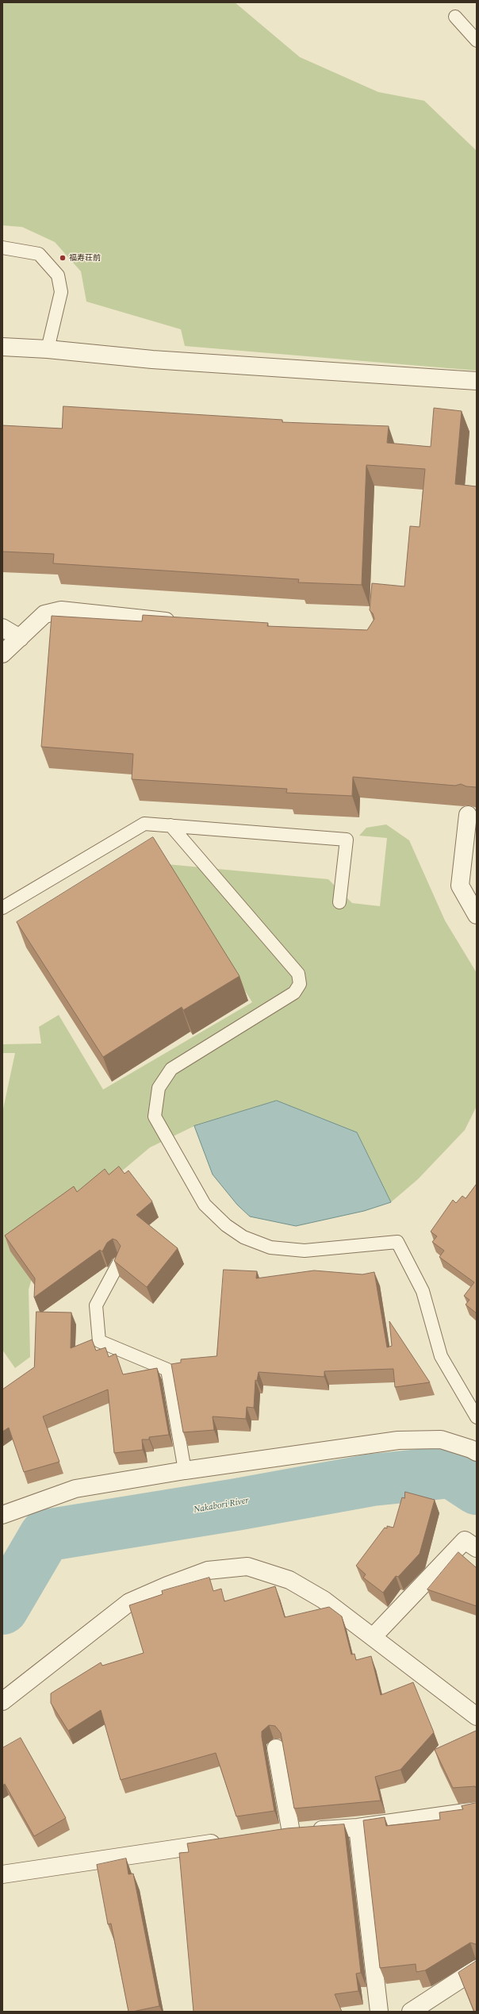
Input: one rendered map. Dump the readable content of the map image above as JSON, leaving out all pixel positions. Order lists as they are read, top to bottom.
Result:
{
  "water": ["Nakabori River"],
  "places": ["福寿荘前"]
}
